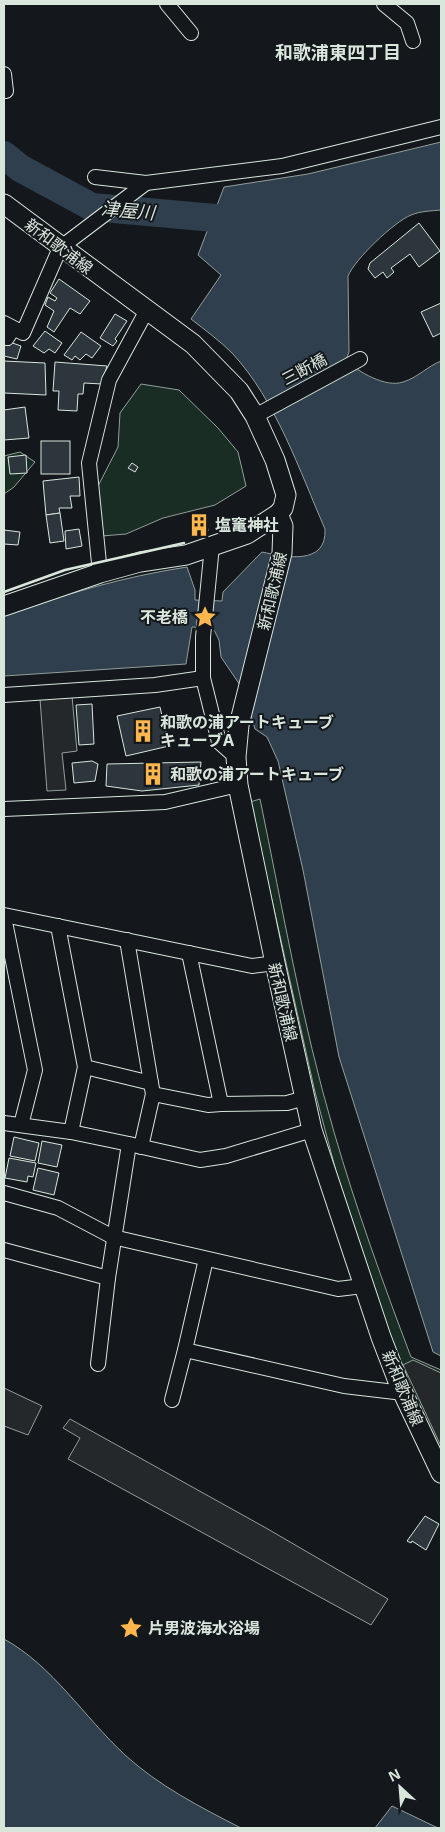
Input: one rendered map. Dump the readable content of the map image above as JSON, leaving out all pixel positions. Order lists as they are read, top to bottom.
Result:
{
  "streets": {
    "main road": ["新和歌浦線"],
    "street": ["三断橋"]
  },
  "crossings": [
    ["新和歌浦線", "三断橋"]
  ],
  "districts": ["和歌浦東四丁目"],
  "water": ["津屋川"],
  "places": {
    "building": ["塩竃神社", "和歌の浦アートキューブ キューブA", "和歌の浦アートキューブ"],
    "place": ["不老橋", "片男波海水浴場"]
  },
  "north": "top left"
}
